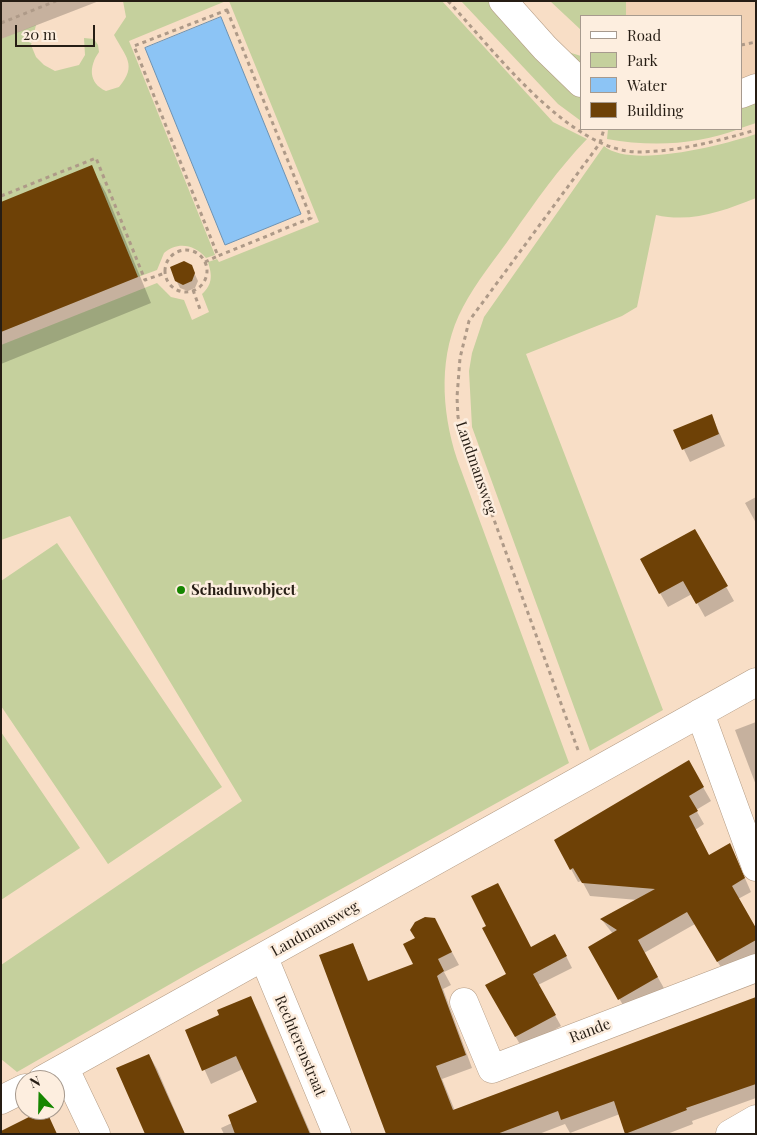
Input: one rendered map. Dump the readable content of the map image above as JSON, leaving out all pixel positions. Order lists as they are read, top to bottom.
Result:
{
  "streets": {
    "street": ["Landmansweg", "Rande", "Rechterenstraat"]
  },
  "crossings": [
    ["Landmansweg", "Rechterenstraat"]
  ],
  "places": ["Schaduwobject"],
  "legend": [
    "Road",
    "Park",
    "Water",
    "Building"
  ],
  "scale_bar": "20 m",
  "north": "top"
}
